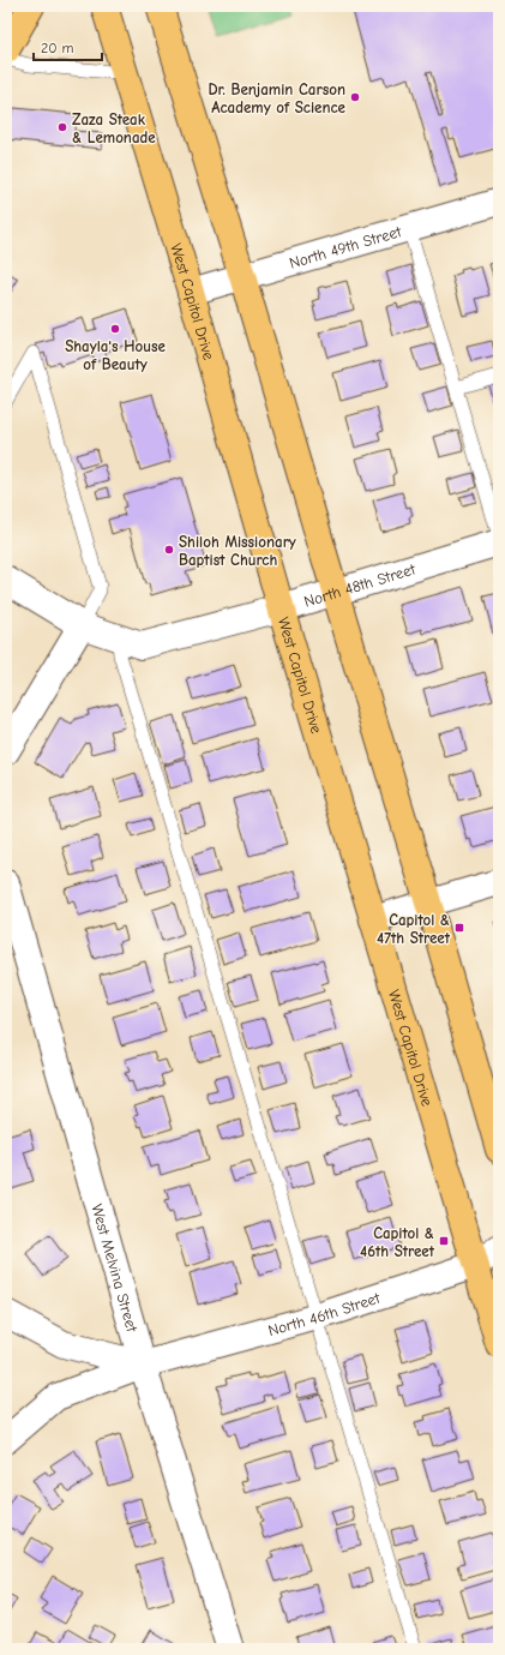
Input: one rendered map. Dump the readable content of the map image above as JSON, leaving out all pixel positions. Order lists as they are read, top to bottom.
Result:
{
  "streets": {
    "main road": ["West Capitol Drive"],
    "street": [
      "North 49th Street",
      "North 48th Street",
      "West Melvina Street",
      "North 46th Street"
    ]
  },
  "crossings": [
    ["North 49th Street", "West Capitol Drive"],
    ["West Capitol Drive", "North 48th Street"],
    ["West Capitol Drive", "North 46th Street"],
    ["West Melvina Street", "North 46th Street"]
  ],
  "places": {
    "other": [
      "Dr. Benjamin Carson Academy of Science",
      "Zaza Steak & Lemonade",
      "Shayla's House of Beauty",
      "Shiloh Missionary Baptist Church"
    ],
    "transit": ["Capitol & 47th Street", "Capitol & 46th Street"]
  },
  "scale_bar": "20 m"
}
